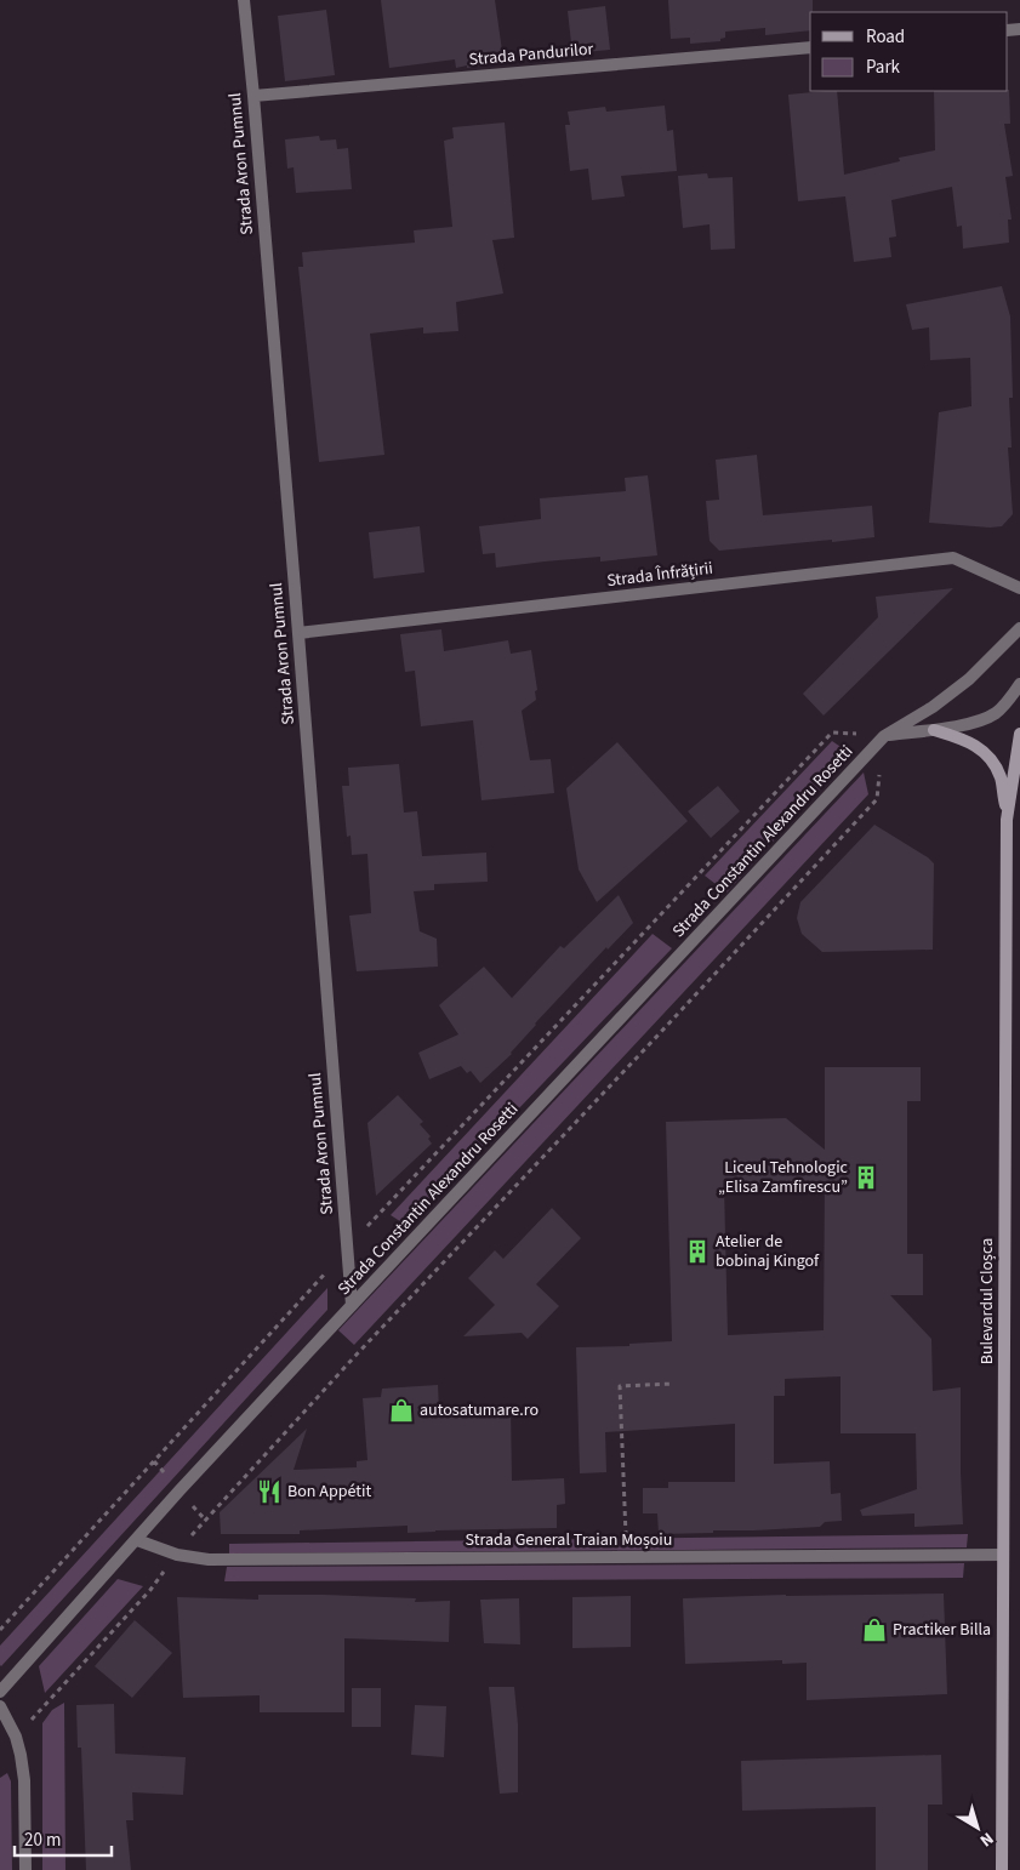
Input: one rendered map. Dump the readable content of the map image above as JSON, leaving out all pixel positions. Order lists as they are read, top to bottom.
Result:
{
  "streets": {
    "main road": ["Bulevardul Cloșca"],
    "street": [
      "Strada Pandurilor",
      "Strada Aron Pumnul",
      "Strada Înfrățirii",
      "Strada Constantin Alexandru Rosetti",
      "Strada General Traian Moșoiu"
    ]
  },
  "crossings": [
    ["Strada Pandurilor", "Strada Aron Pumnul"],
    ["Strada Aron Pumnul", "Strada Înfrățirii"],
    ["Strada Aron Pumnul", "Strada Constantin Alexandru Rosetti"],
    ["Strada Constantin Alexandru Rosetti", "Strada General Traian Moșoiu"],
    ["Bulevardul Cloșca", "Strada General Traian Moșoiu"]
  ],
  "places": {
    "building": ["Liceul Tehnologic „Elisa Zamfirescu”", "Atelier de bobinaj Kingof"],
    "shop": ["autosatumare.ro", "Practiker Billa"],
    "restaurant": ["Bon Appétit"]
  },
  "legend": ["Road", "Park"],
  "scale_bar": "20 m",
  "north": "bottom right"
}
